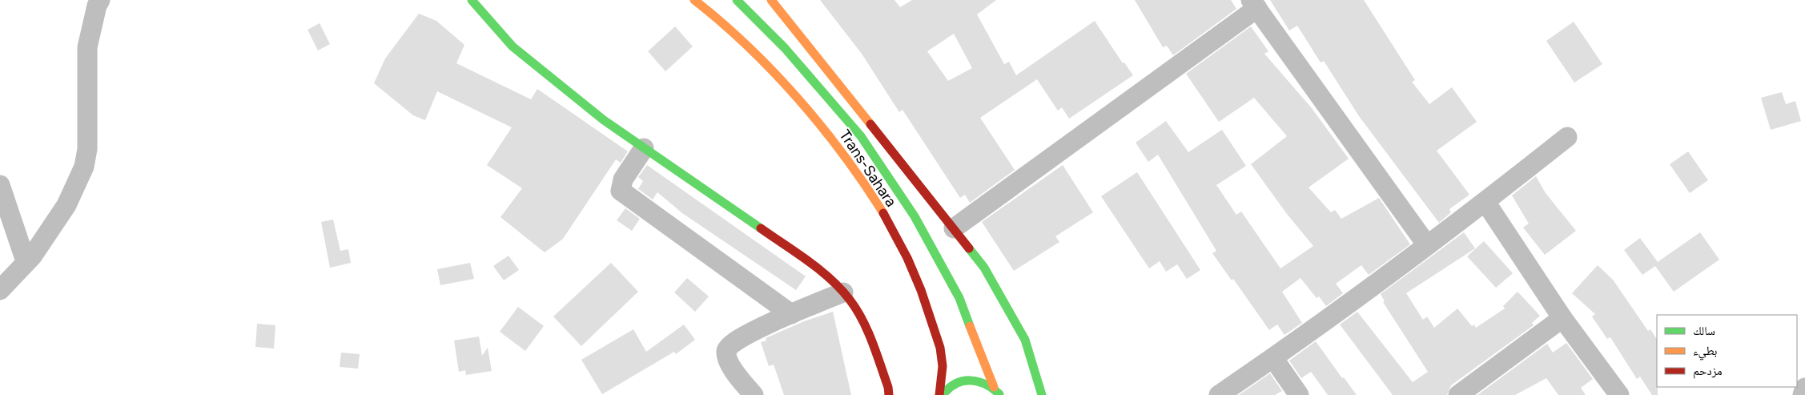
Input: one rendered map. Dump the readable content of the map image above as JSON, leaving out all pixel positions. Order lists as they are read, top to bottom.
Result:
{
  "streets": {
    "main road": ["Trans-Sahara"]
  },
  "legend": ["سالك", "بطيء", "مزدحم"]
}
